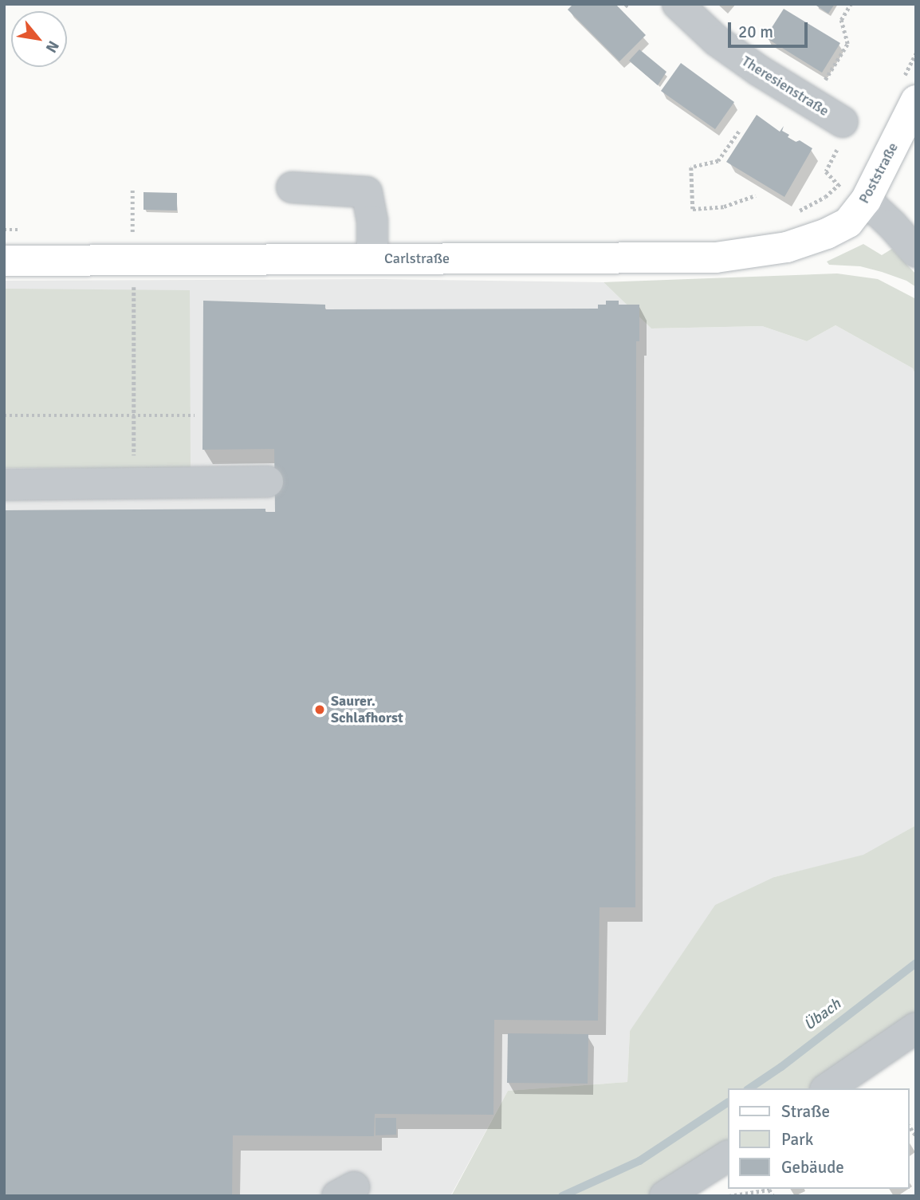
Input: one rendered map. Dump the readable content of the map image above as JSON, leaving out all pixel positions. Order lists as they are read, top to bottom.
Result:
{
  "streets": {
    "main road": ["Poststraße", "Carlstraße"],
    "street": ["Theresienstraße"]
  },
  "crossings": [
    ["Poststraße", "Carlstraße"]
  ],
  "water": ["Übach"],
  "places": ["Saurer. Schlafhorst"],
  "legend": ["Straße", "Park", "Gebäude"],
  "scale_bar": "20 m",
  "north": "bottom right"
}
